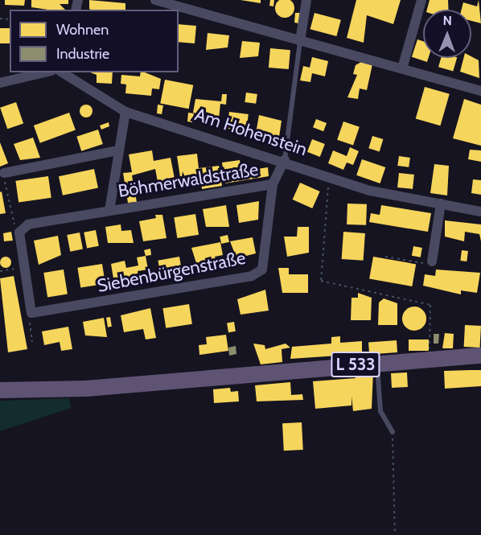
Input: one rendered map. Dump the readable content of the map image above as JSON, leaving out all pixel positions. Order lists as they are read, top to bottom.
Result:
{
  "streets": {
    "main road": ["L 533"],
    "street": ["Am Hohenstein", "Böhmerwaldstraße", "Siebenbürgenstraße"]
  },
  "crossings": [
    ["Am Hohenstein", "Böhmerwaldstraße"],
    ["Am Hohenstein", "Siebenbürgenstraße"],
    ["Böhmerwaldstraße", "Siebenbürgenstraße"]
  ],
  "legend": ["Wohnen", "Industrie"],
  "north": "top"
}
